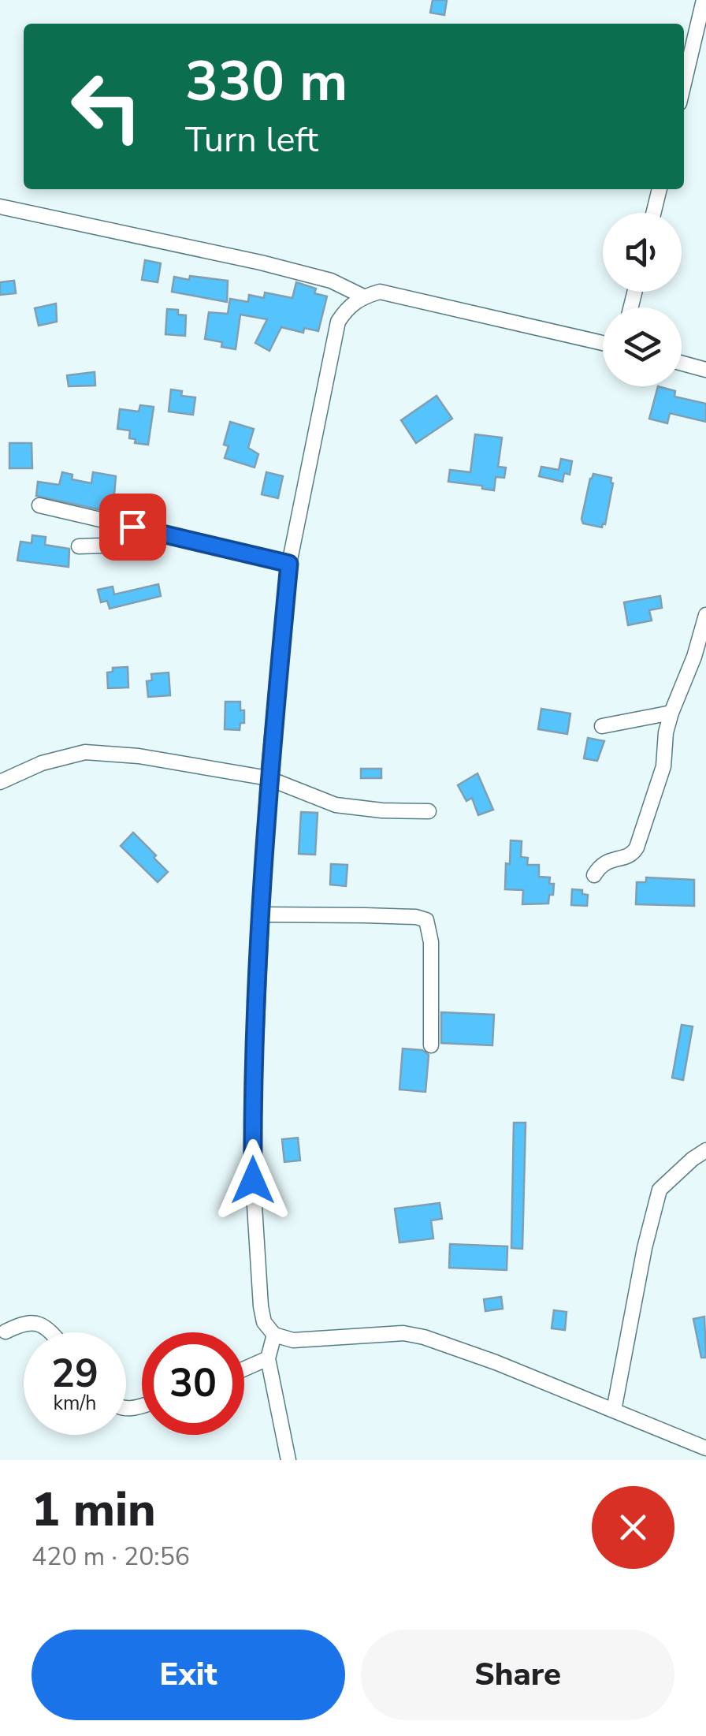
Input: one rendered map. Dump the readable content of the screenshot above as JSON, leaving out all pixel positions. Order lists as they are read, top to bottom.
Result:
{
  "page": {
    "turn": ["330 m", "Turn left"],
    "speed": "29 km/h",
    "limit": "30",
    "heading": ["1 min", "420 m · 20:56"],
    "buttons": ["Exit", "Share"]
  }
}
